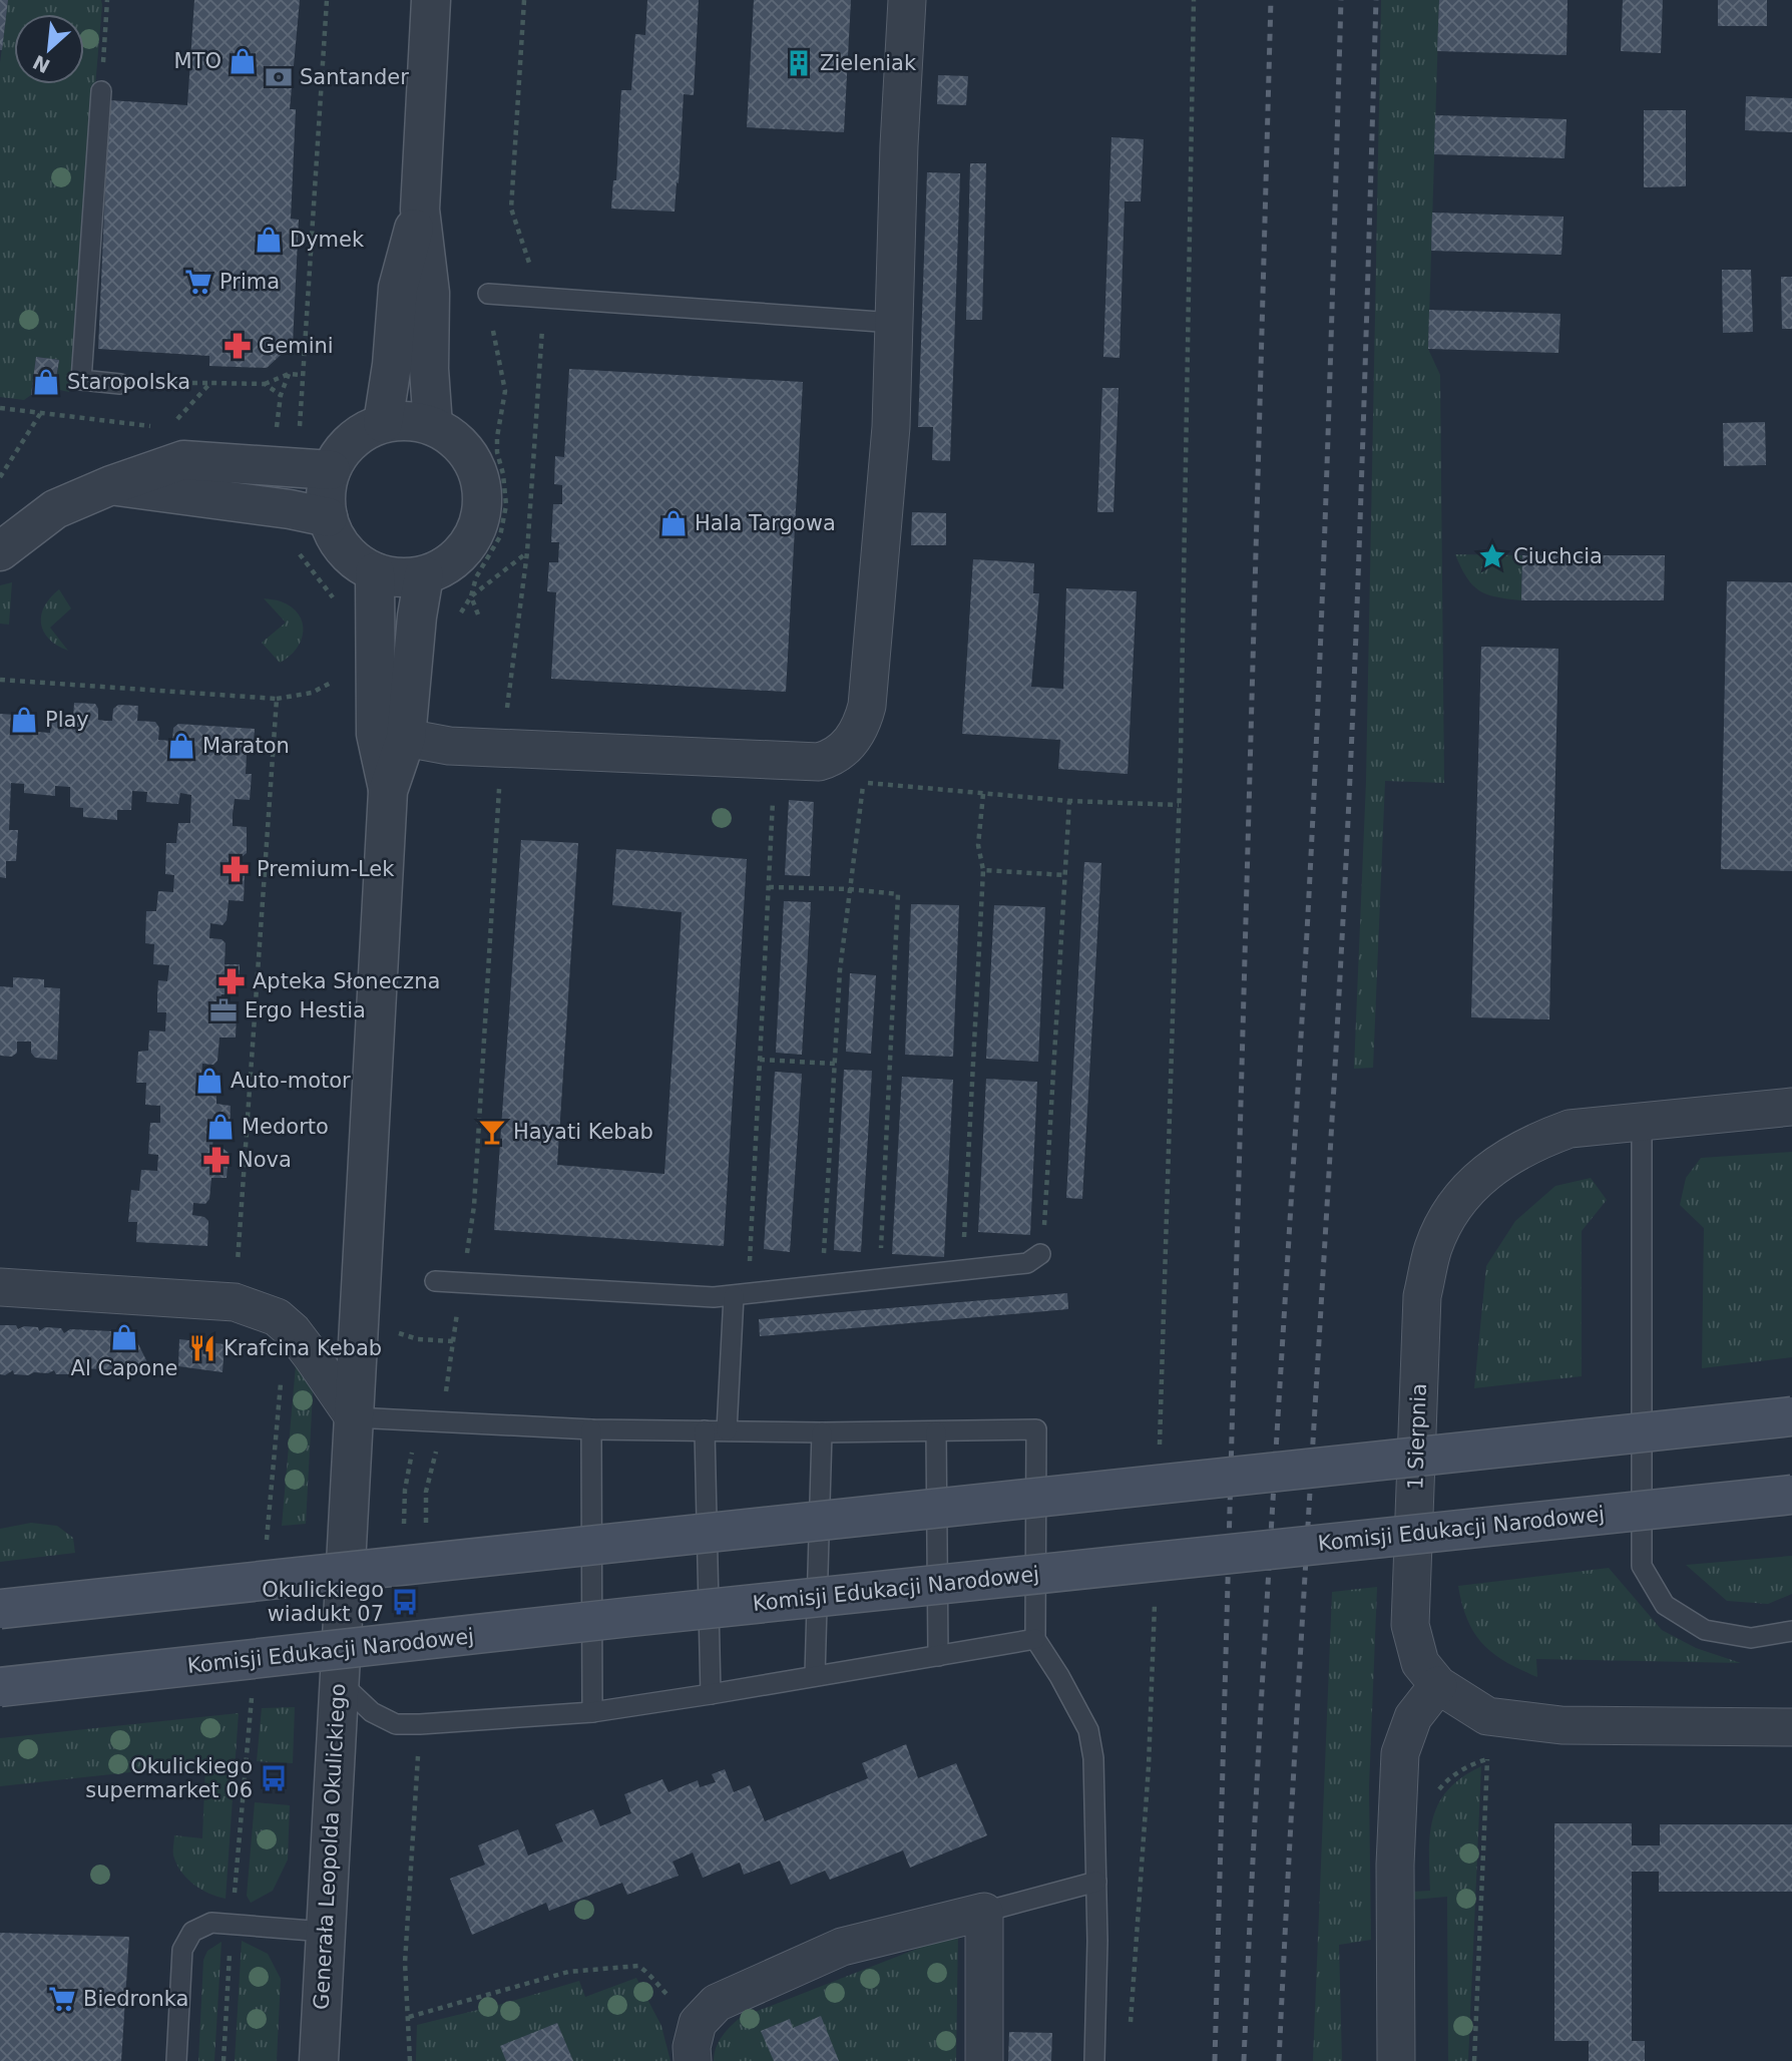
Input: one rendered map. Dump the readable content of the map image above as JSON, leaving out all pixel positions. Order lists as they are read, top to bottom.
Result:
{
  "streets": {
    "main road": ["Komisji Edukacji Narodowej"],
    "street": ["1 Sierpnia", "Generała Leopolda Okulickiego"]
  },
  "places": {
    "shop": [
      "MTO",
      "Dymek",
      "Staropolska",
      "Hala Targowa",
      "Play",
      "Maraton",
      "Auto-motor",
      "Medorto",
      "Al Capone"
    ],
    "building": ["Zieleniak"],
    "bank": ["Santander"],
    "supermarket": ["Prima", "Biedronka"],
    "pharmacy": [
      "Gemini",
      "Premium-Lek",
      "Apteka Słoneczna",
      "Nova"
    ],
    "place": ["Ciuchcia"],
    "office": ["Ergo Hestia"],
    "bar": ["Hayati Kebab"],
    "restaurant": ["Krafcina Kebab"],
    "bus stop": ["Okulickiego wiadukt 07", "Okulickiego supermarket 06"]
  },
  "north": "bottom left"
}
